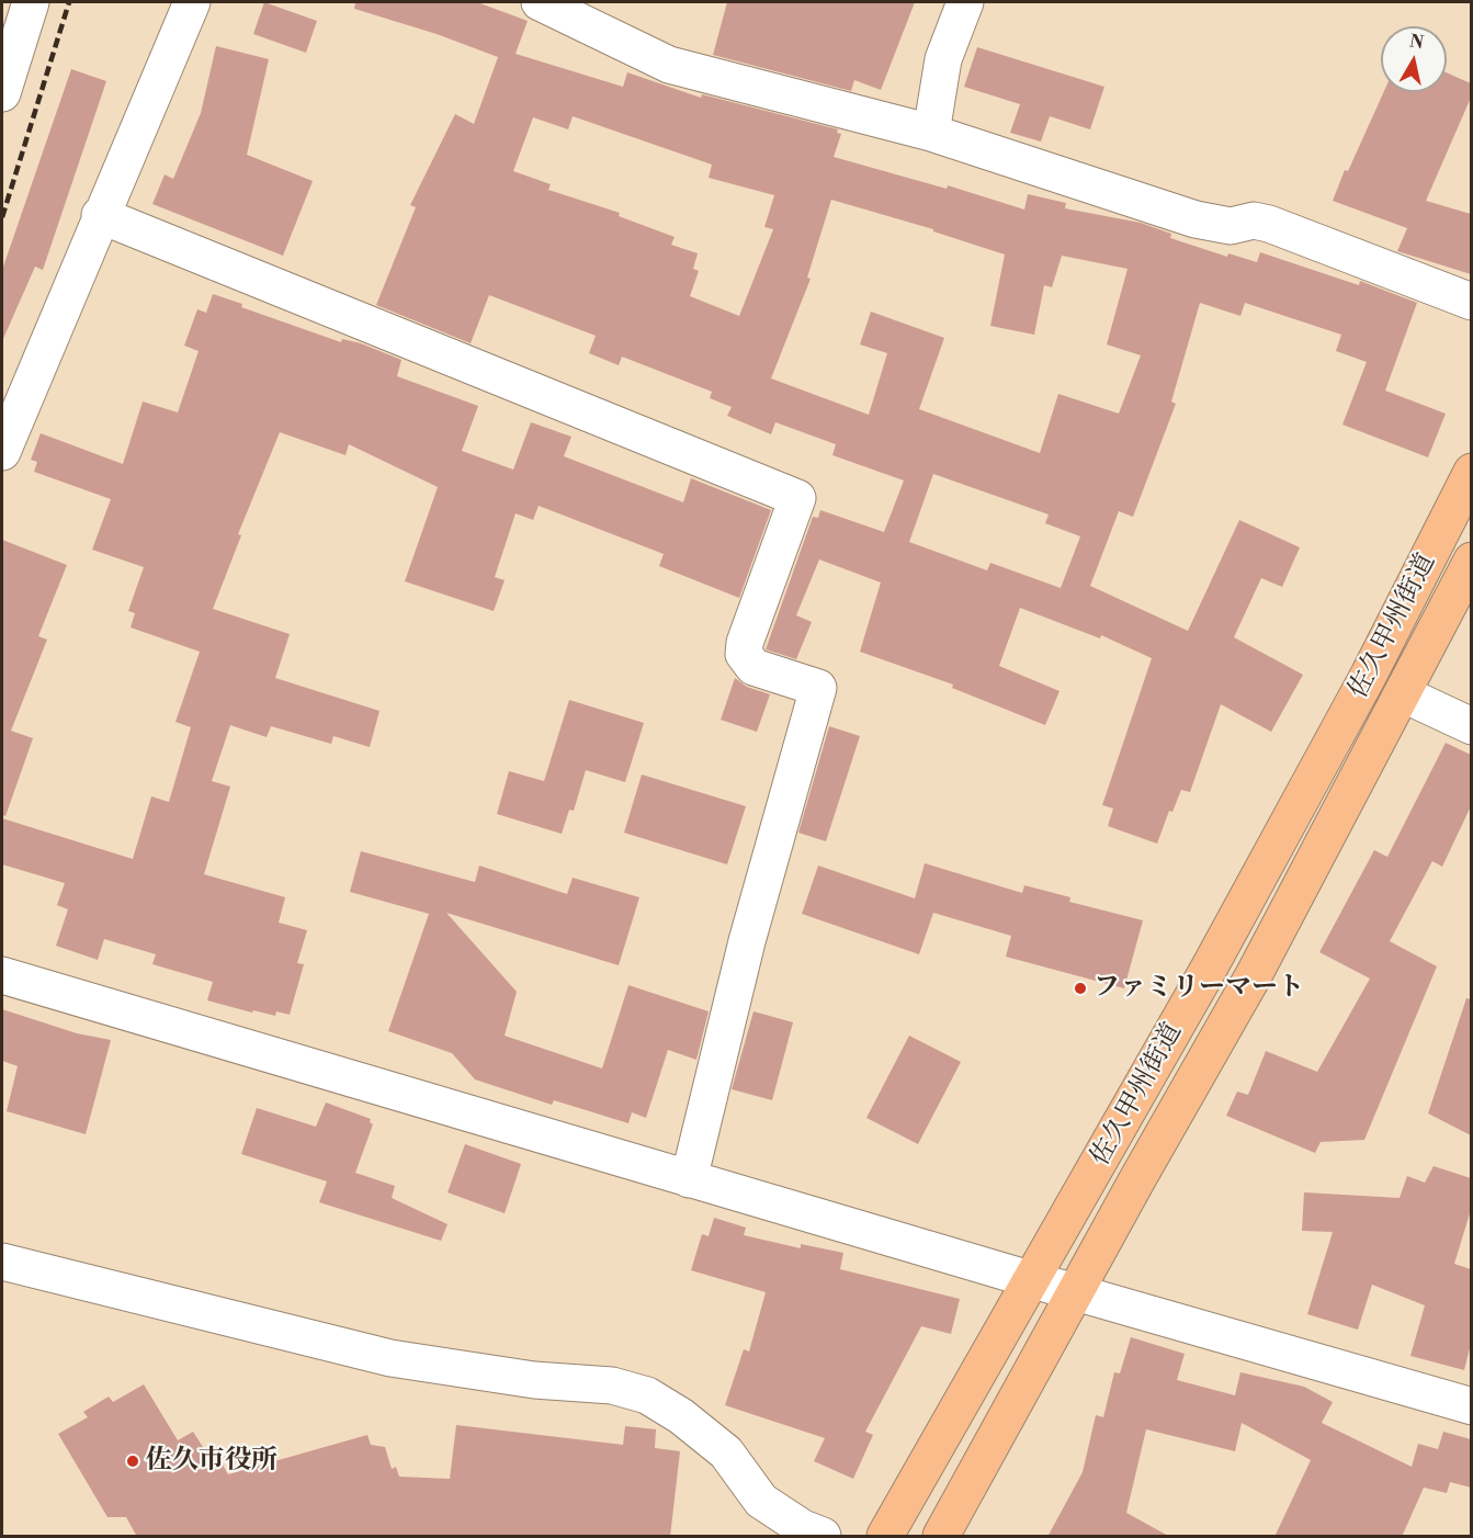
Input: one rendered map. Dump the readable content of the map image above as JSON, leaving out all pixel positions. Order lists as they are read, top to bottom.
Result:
{
  "streets": {
    "main road": ["佐久甲州街道"]
  },
  "places": ["ファミリーマート", "佐久市役所"],
  "north": "top"
}
